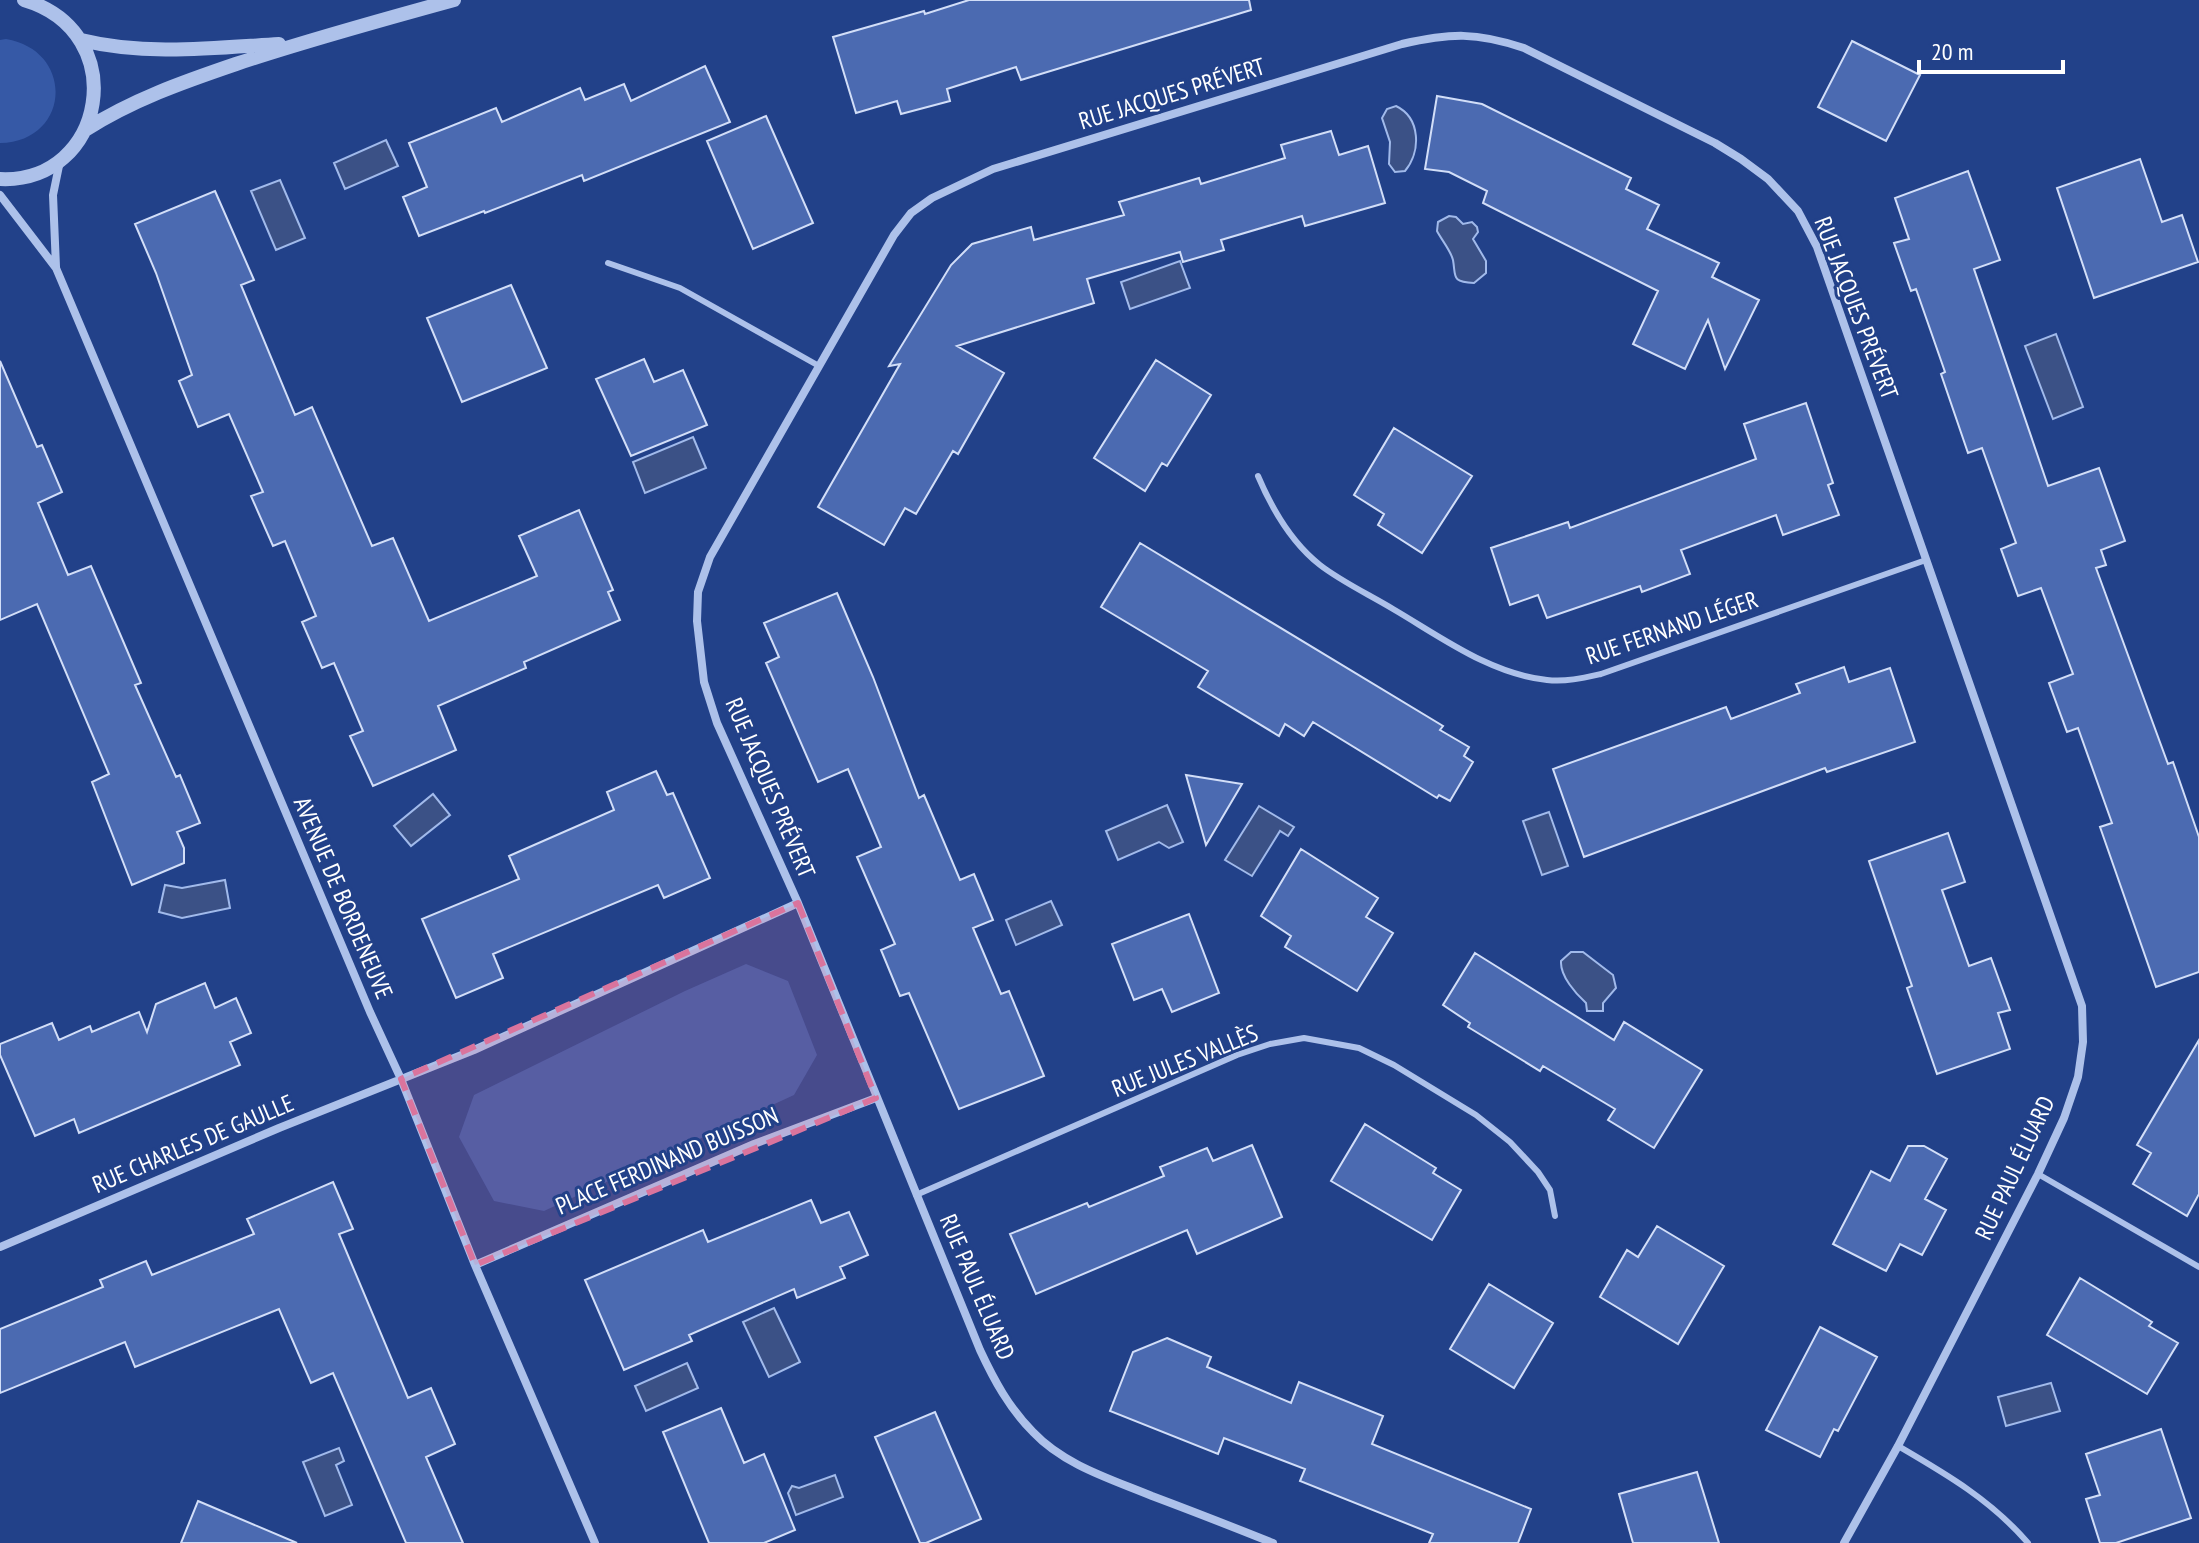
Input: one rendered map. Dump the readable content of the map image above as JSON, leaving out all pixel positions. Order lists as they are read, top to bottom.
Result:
{
  "streets": {
    "street": [
      "RUE JACQUES PRÉVERT",
      "AVENUE DE BORDENEUVE",
      "RUE CHARLES DE GAULLE",
      "PLACE FERDINAND BUISSON",
      "RUE PAUL ÉLUARD"
    ],
    "lane": ["RUE FERNAND LÉGER", "RUE JULES VALLÈS"]
  },
  "crossings": [
    ["RUE JACQUES PRÉVERT", "RUE FERNAND LÉGER"],
    ["RUE JACQUES PRÉVERT", "RUE PAUL ÉLUARD"],
    ["RUE FERNAND LÉGER", "RUE PAUL ÉLUARD"],
    ["AVENUE DE BORDENEUVE", "RUE CHARLES DE GAULLE"],
    ["AVENUE DE BORDENEUVE", "PLACE FERDINAND BUISSON"],
    ["RUE JULES VALLÈS", "RUE PAUL ÉLUARD"],
    ["PLACE FERDINAND BUISSON", "RUE PAUL ÉLUARD"]
  ],
  "scale_bar": "20 m"
}
